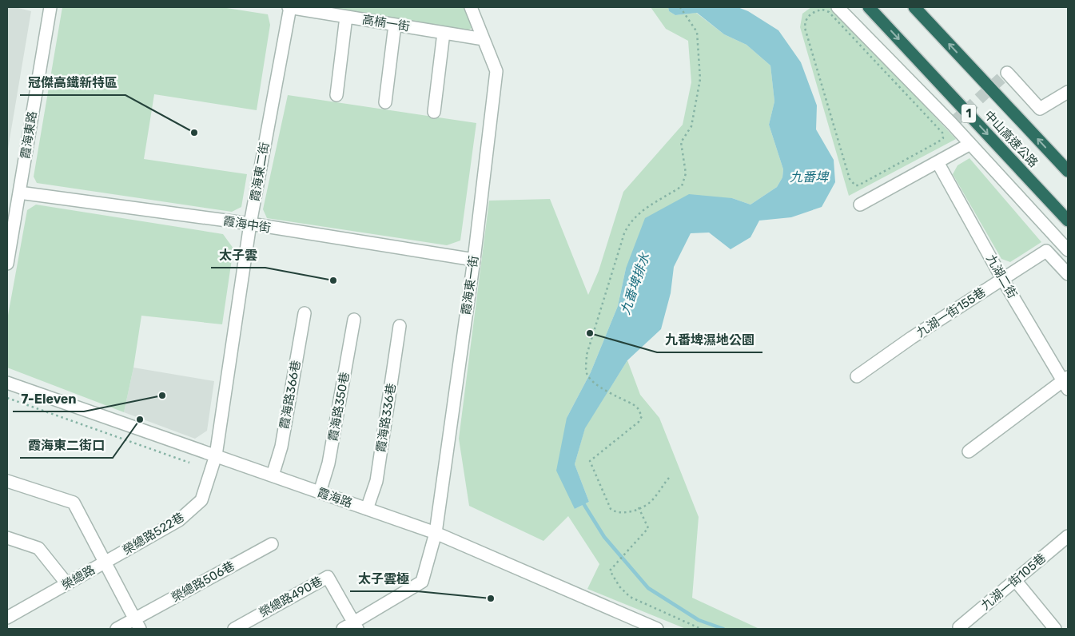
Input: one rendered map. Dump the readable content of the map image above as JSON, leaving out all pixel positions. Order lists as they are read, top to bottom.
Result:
{
  "streets": {
    "highway": ["1", "中山高速公路"],
    "street": [
      "高楠一街",
      "霞海東路",
      "霞海東二街",
      "霞海中街",
      "九湖二街",
      "霞海東一街",
      "九湖一街155巷",
      "霞海路366巷",
      "霞海路350巷",
      "霞海路336巷",
      "霞海路",
      "榮總路522巷",
      "榮總路",
      "榮總路506巷",
      "九湖一街105巷",
      "榮總路490巷"
    ]
  },
  "crossings": [
    ["高楠一街", "霞海東二街"],
    ["高楠一街", "霞海東一街"],
    ["霞海東路", "霞海中街"],
    ["霞海東二街", "霞海中街"],
    ["霞海東二街", "霞海路"],
    ["霞海東二街", "榮總路522巷"],
    ["霞海中街", "霞海東一街"],
    ["九湖二街", "九湖一街155巷"],
    ["霞海東一街", "霞海路"],
    ["霞海東一街", "榮總路490巷"],
    ["霞海路366巷", "霞海路"],
    ["霞海路350巷", "霞海路"],
    ["霞海路336巷", "霞海路"],
    ["霞海路", "榮總路522巷"],
    ["榮總路522巷", "榮總路"],
    ["榮總路", "榮總路506巷"]
  ],
  "water": ["九番埤", "九番埤排水"],
  "places": [
    "冠傑高鐵新特區",
    "太子雲",
    "九番埤濕地公園",
    "7-Eleven",
    "霞海東二街口",
    "太子雲極"
  ]
}
